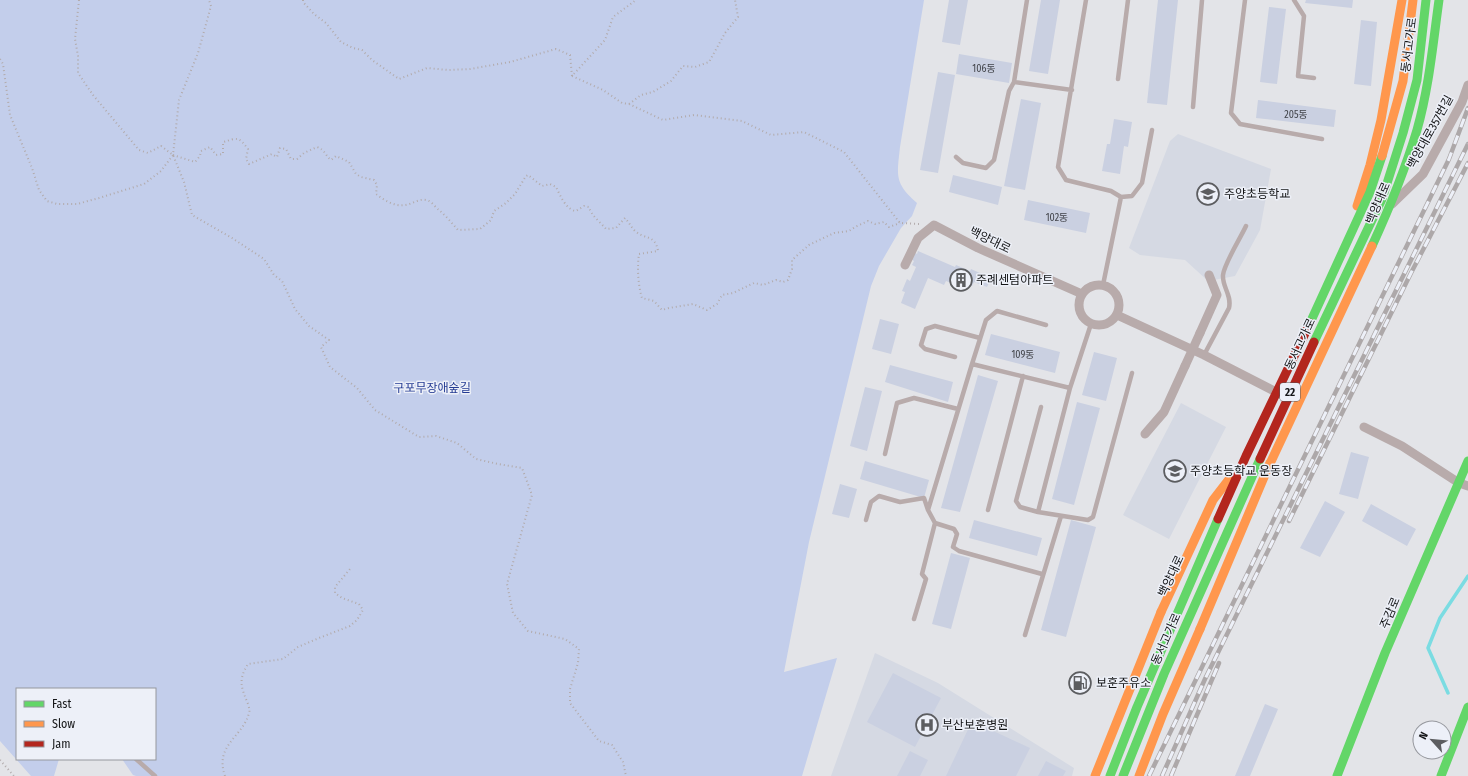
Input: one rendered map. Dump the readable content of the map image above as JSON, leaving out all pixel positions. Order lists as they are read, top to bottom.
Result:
{
  "streets": {
    "main road": [
      "동서고가로",
      "백양대로",
      "22",
      "주감로"
    ],
    "street": ["백양대로357번길"]
  },
  "crossings": [
    ["백양대로357번길", "백양대로"]
  ],
  "parks": ["구포무장애숲길"],
  "places": {
    "school or university": ["주양초등학교", "주양초등학교 운동장"],
    "building": ["주례센텀아파트"],
    "fuel station": ["보훈주유소"],
    "hospital": ["부산보훈병원"]
  },
  "house_numbers": [
    "106동",
    "205동",
    "102동",
    "109동"
  ],
  "legend": ["Fast", "Slow", "Jam"],
  "north": "top left"
}
